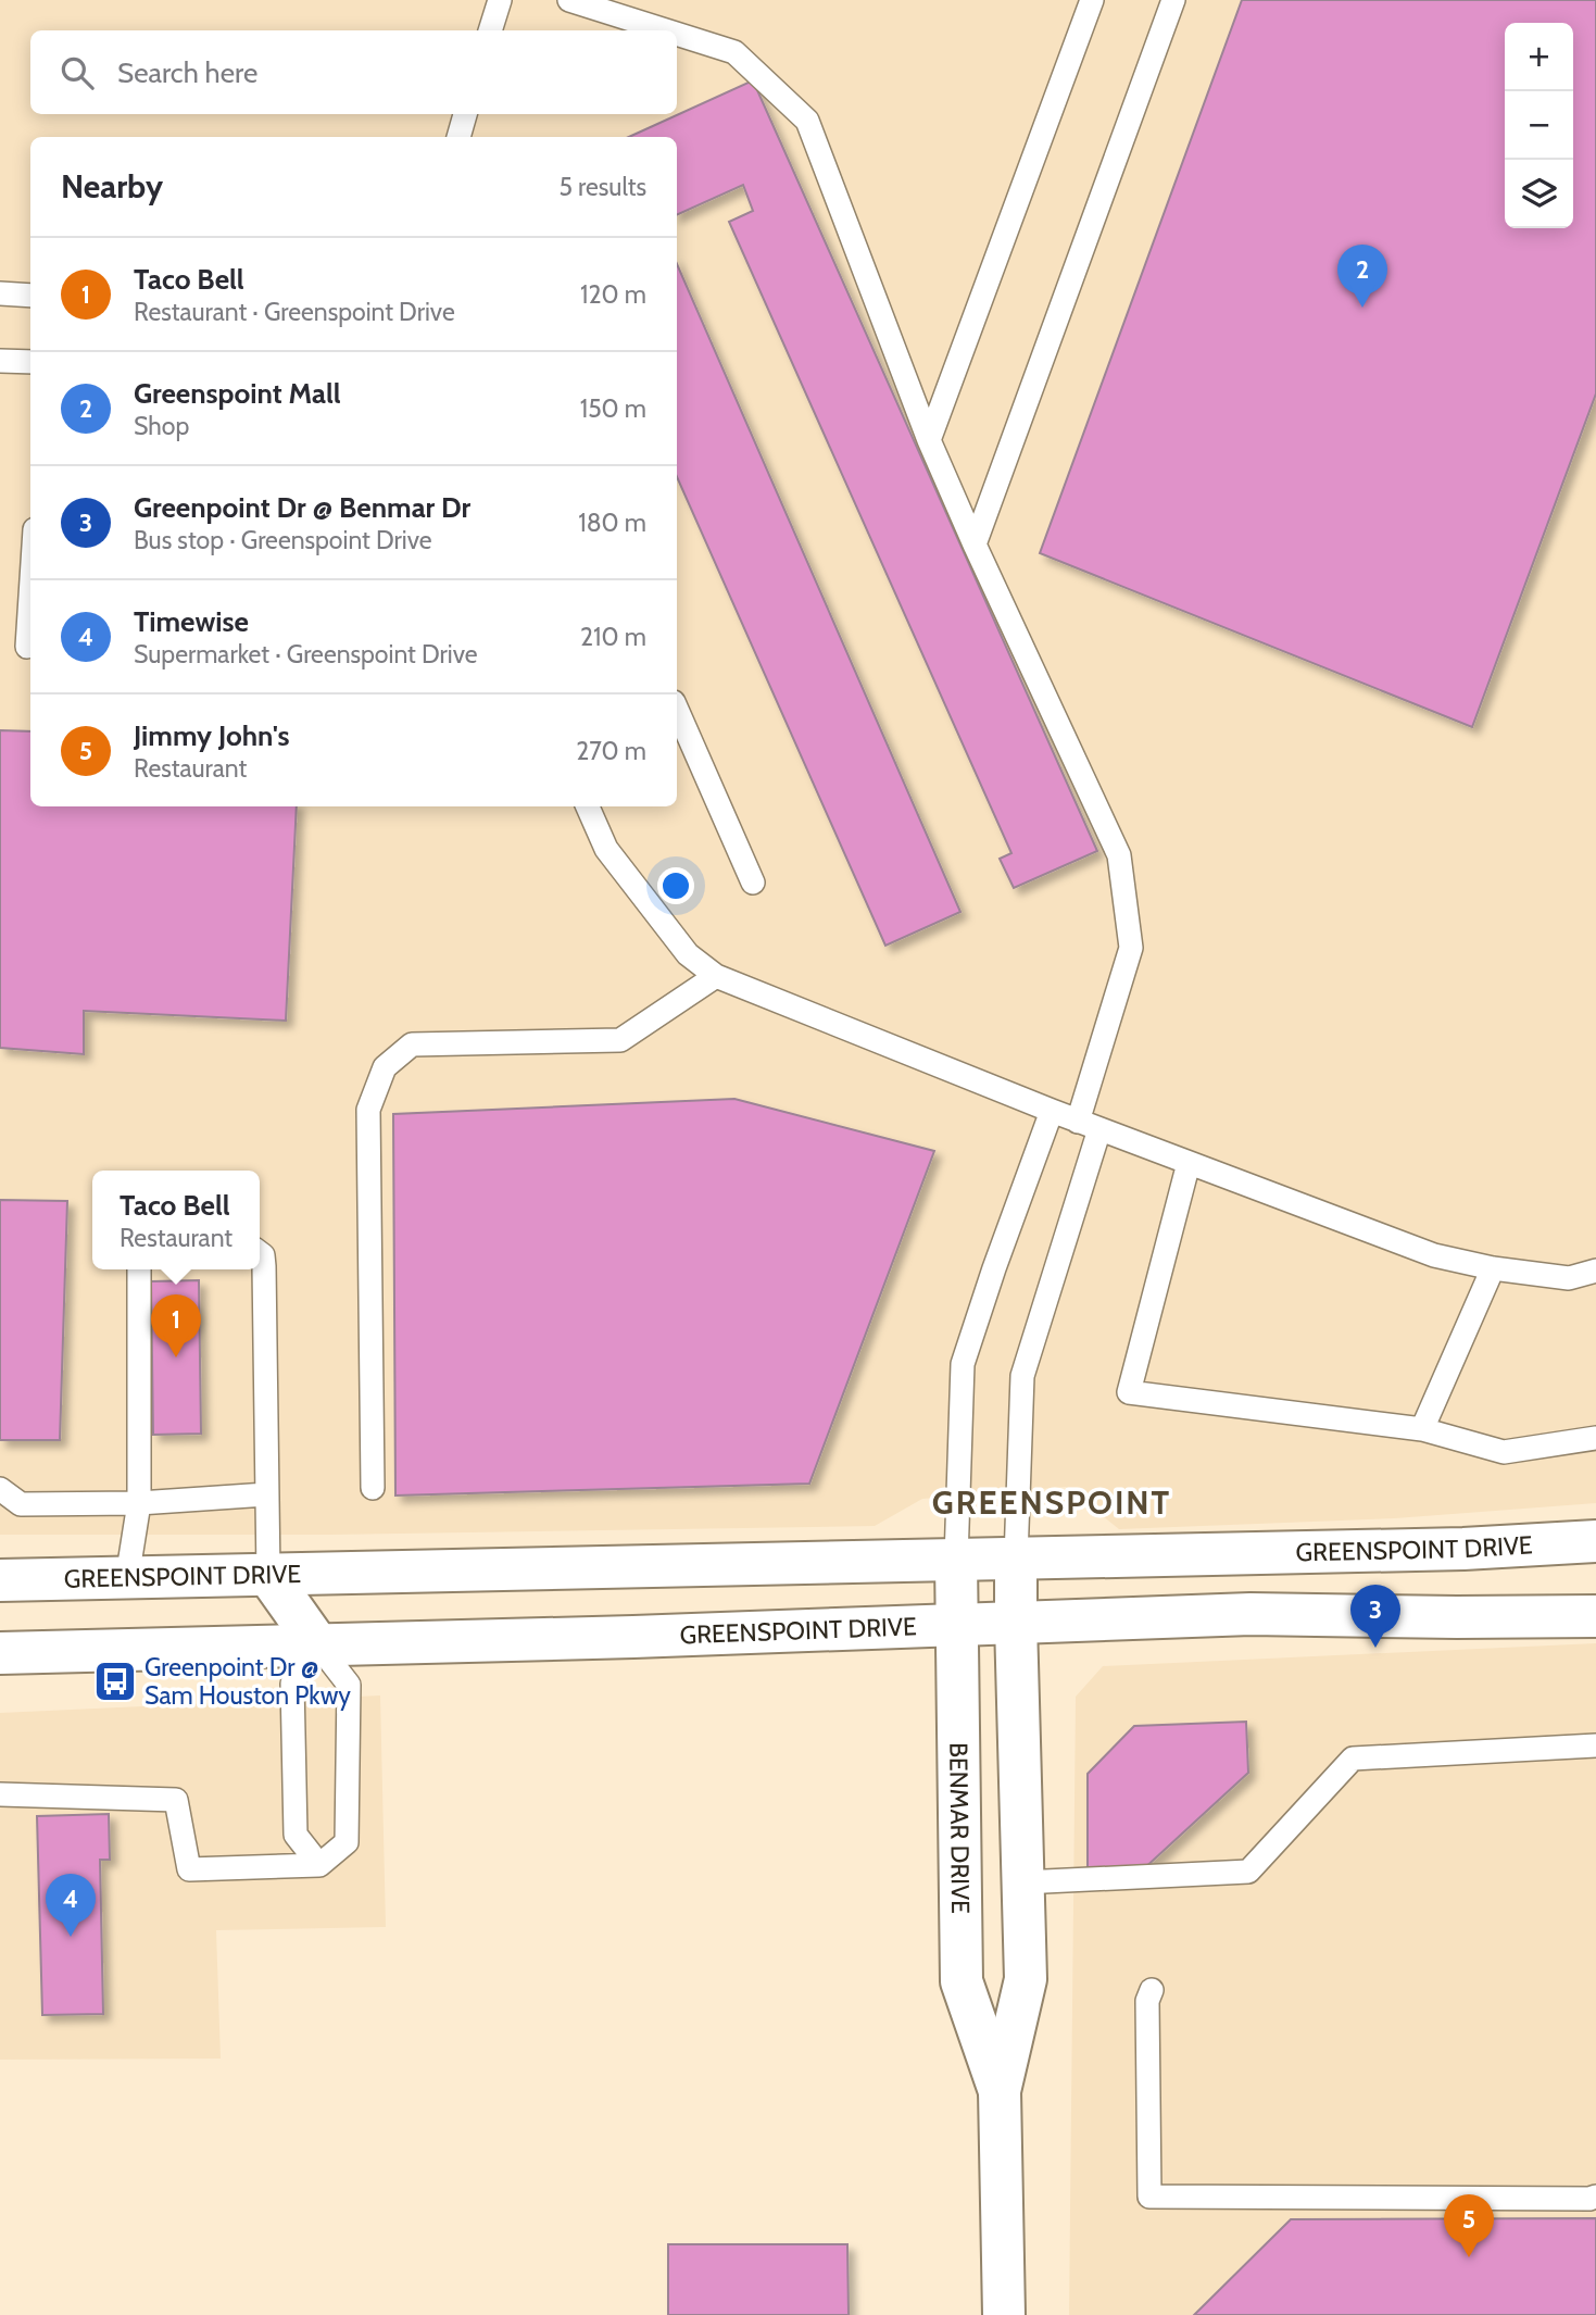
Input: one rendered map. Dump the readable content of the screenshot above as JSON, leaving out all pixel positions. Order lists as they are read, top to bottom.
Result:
{
  "streets": {
    "street": ["GREENSPOINT DRIVE", "BENMAR DRIVE"]
  },
  "crossings": [
    ["GREENSPOINT DRIVE", "BENMAR DRIVE"]
  ],
  "districts": ["GREENSPOINT"],
  "places": {
    "bus stop": ["Greenpoint Dr @ Sam Houston Pkwy"]
  },
  "page": {
    "map_buttons": ["+", "−"],
    "search": "Search here",
    "heading": ["Nearby", "5 results"],
    "list": [
      {
        "mark": "1",
        "name": "Taco Bell",
        "note": "Restaurant · Greenspoint Drive",
        "value": "120 m"
      },
      {
        "mark": "2",
        "name": "Greenspoint Mall",
        "note": "Shop",
        "value": "150 m"
      },
      {
        "mark": "3",
        "name": "Greenpoint Dr @ Benmar Dr",
        "note": "Bus stop · Greenspoint Drive",
        "value": "180 m"
      },
      {
        "mark": "4",
        "name": "Timewise",
        "note": "Supermarket · Greenspoint Drive",
        "value": "210 m"
      },
      {
        "mark": "5",
        "name": "Jimmy John's",
        "note": "Restaurant",
        "value": "270 m"
      }
    ],
    "pins": [
      "2",
      "1",
      "3",
      "4",
      "5"
    ],
    "popup": ["Taco Bell", "Restaurant"]
  }
}
